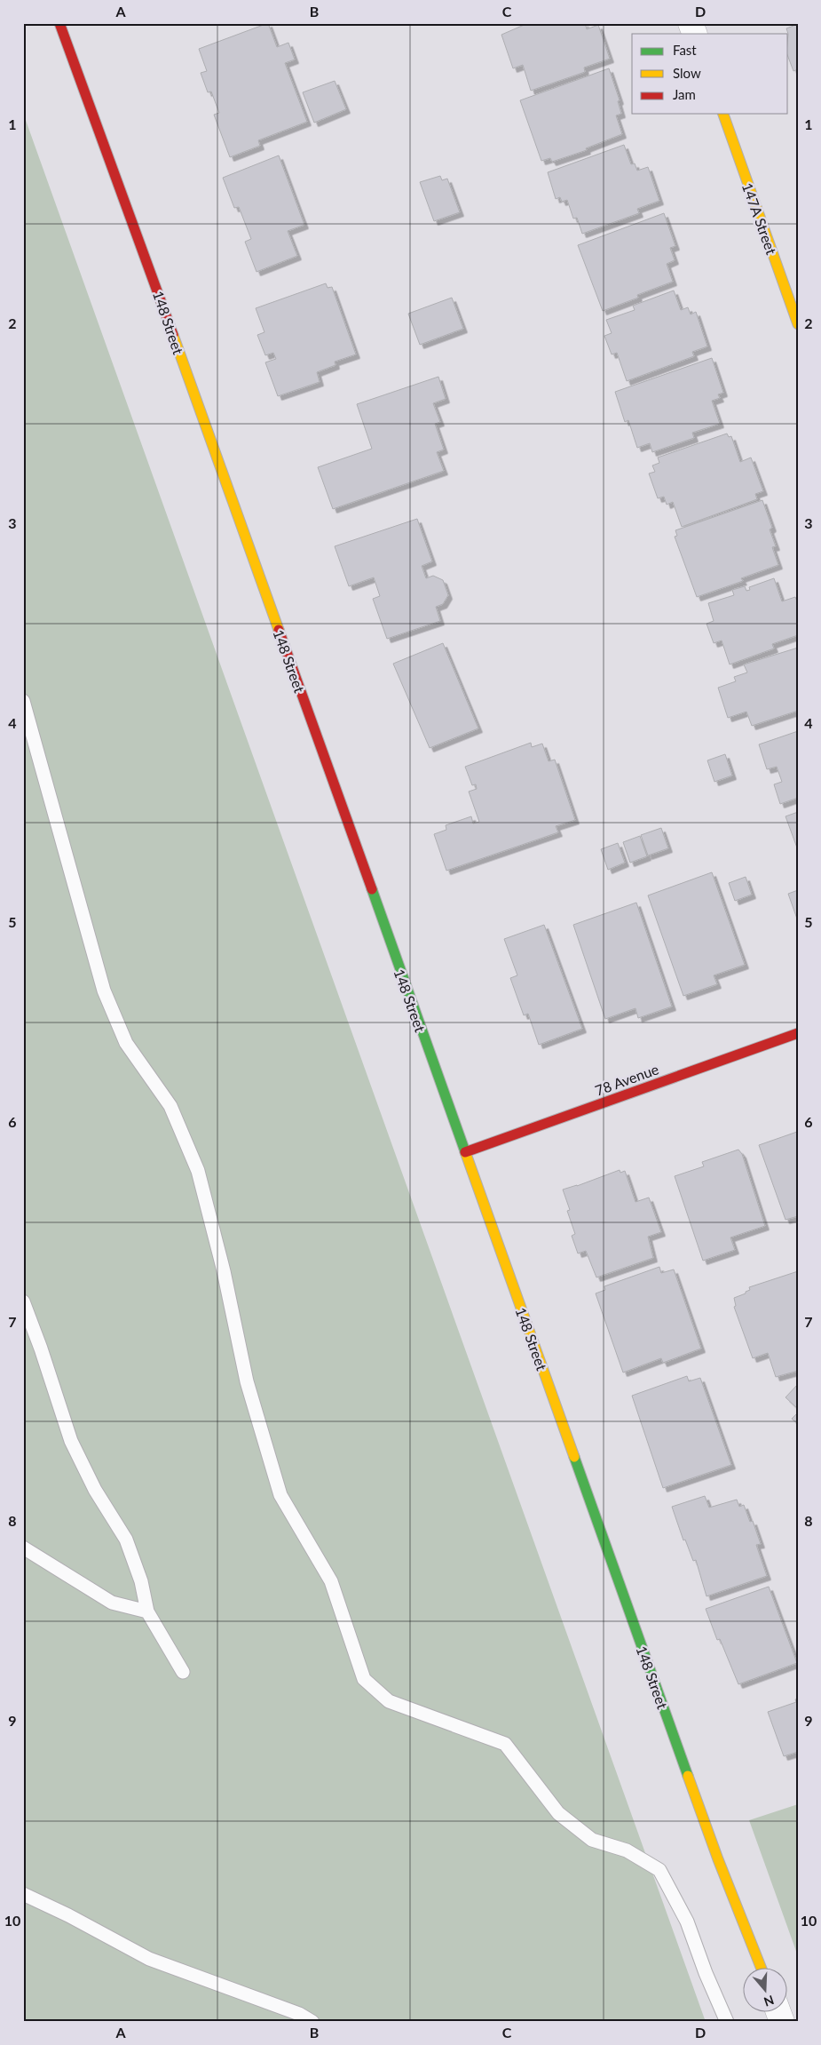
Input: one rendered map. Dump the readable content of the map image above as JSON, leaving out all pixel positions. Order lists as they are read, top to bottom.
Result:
{
  "streets": {
    "street": ["147A Street", "148 Street", "78 Avenue"]
  },
  "crossings": [
    ["148 Street", "78 Avenue"]
  ],
  "legend": ["Fast", "Slow", "Jam"],
  "north": "bottom",
  "grid": {
    "columns": [
      "A",
      "B",
      "C",
      "D"
    ],
    "rows": [
      "1",
      "2",
      "3",
      "4",
      "5",
      "6",
      "7",
      "8",
      "9",
      "10"
    ]
  }
}
